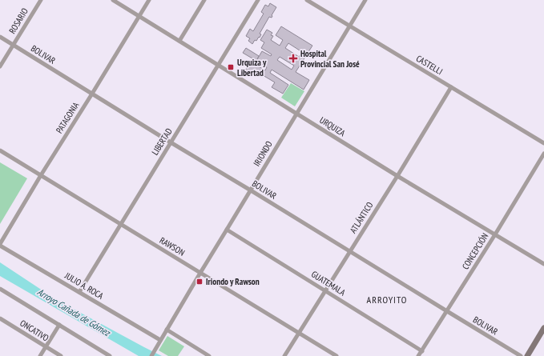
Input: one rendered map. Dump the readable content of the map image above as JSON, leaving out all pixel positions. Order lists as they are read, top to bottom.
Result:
{
  "streets": {
    "street": [
      "ROSARIO",
      "BOLIVAR",
      "CASTELLI",
      "PATAGONIA",
      "URQUIZA",
      "LIBERTAD",
      "IRIONDO",
      "ATLÁNTICO",
      "RAWSON",
      "CONCEPCIÓN",
      "GUATEMALA",
      "JULIO A. ROCA",
      "ONCATIVO"
    ]
  },
  "crossings": [
    ["ROSARIO", "BOLIVAR"],
    ["BOLIVAR", "PATAGONIA"],
    ["BOLIVAR", "LIBERTAD"],
    ["BOLIVAR", "IRIONDO"],
    ["BOLIVAR", "ATLÁNTICO"],
    ["BOLIVAR", "CONCEPCIÓN"],
    ["CASTELLI", "IRIONDO"],
    ["CASTELLI", "ATLÁNTICO"],
    ["PATAGONIA", "URQUIZA"],
    ["PATAGONIA", "RAWSON"],
    ["PATAGONIA", "JULIO A. ROCA"],
    ["URQUIZA", "LIBERTAD"],
    ["URQUIZA", "IRIONDO"],
    ["URQUIZA", "ATLÁNTICO"],
    ["URQUIZA", "CONCEPCIÓN"],
    ["LIBERTAD", "RAWSON"],
    ["LIBERTAD", "JULIO A. ROCA"],
    ["IRIONDO", "RAWSON"],
    ["IRIONDO", "GUATEMALA"],
    ["IRIONDO", "JULIO A. ROCA"],
    ["ATLÁNTICO", "RAWSON"],
    ["ATLÁNTICO", "GUATEMALA"],
    ["CONCEPCIÓN", "GUATEMALA"]
  ],
  "districts": ["ARROYITO"],
  "water": ["Arroyo Cañada de Gómez"],
  "places": {
    "health": ["Hospital Provincial San José"],
    "transit": ["Urquiza y Libertad", "Iriondo y Rawson"]
  }
}
